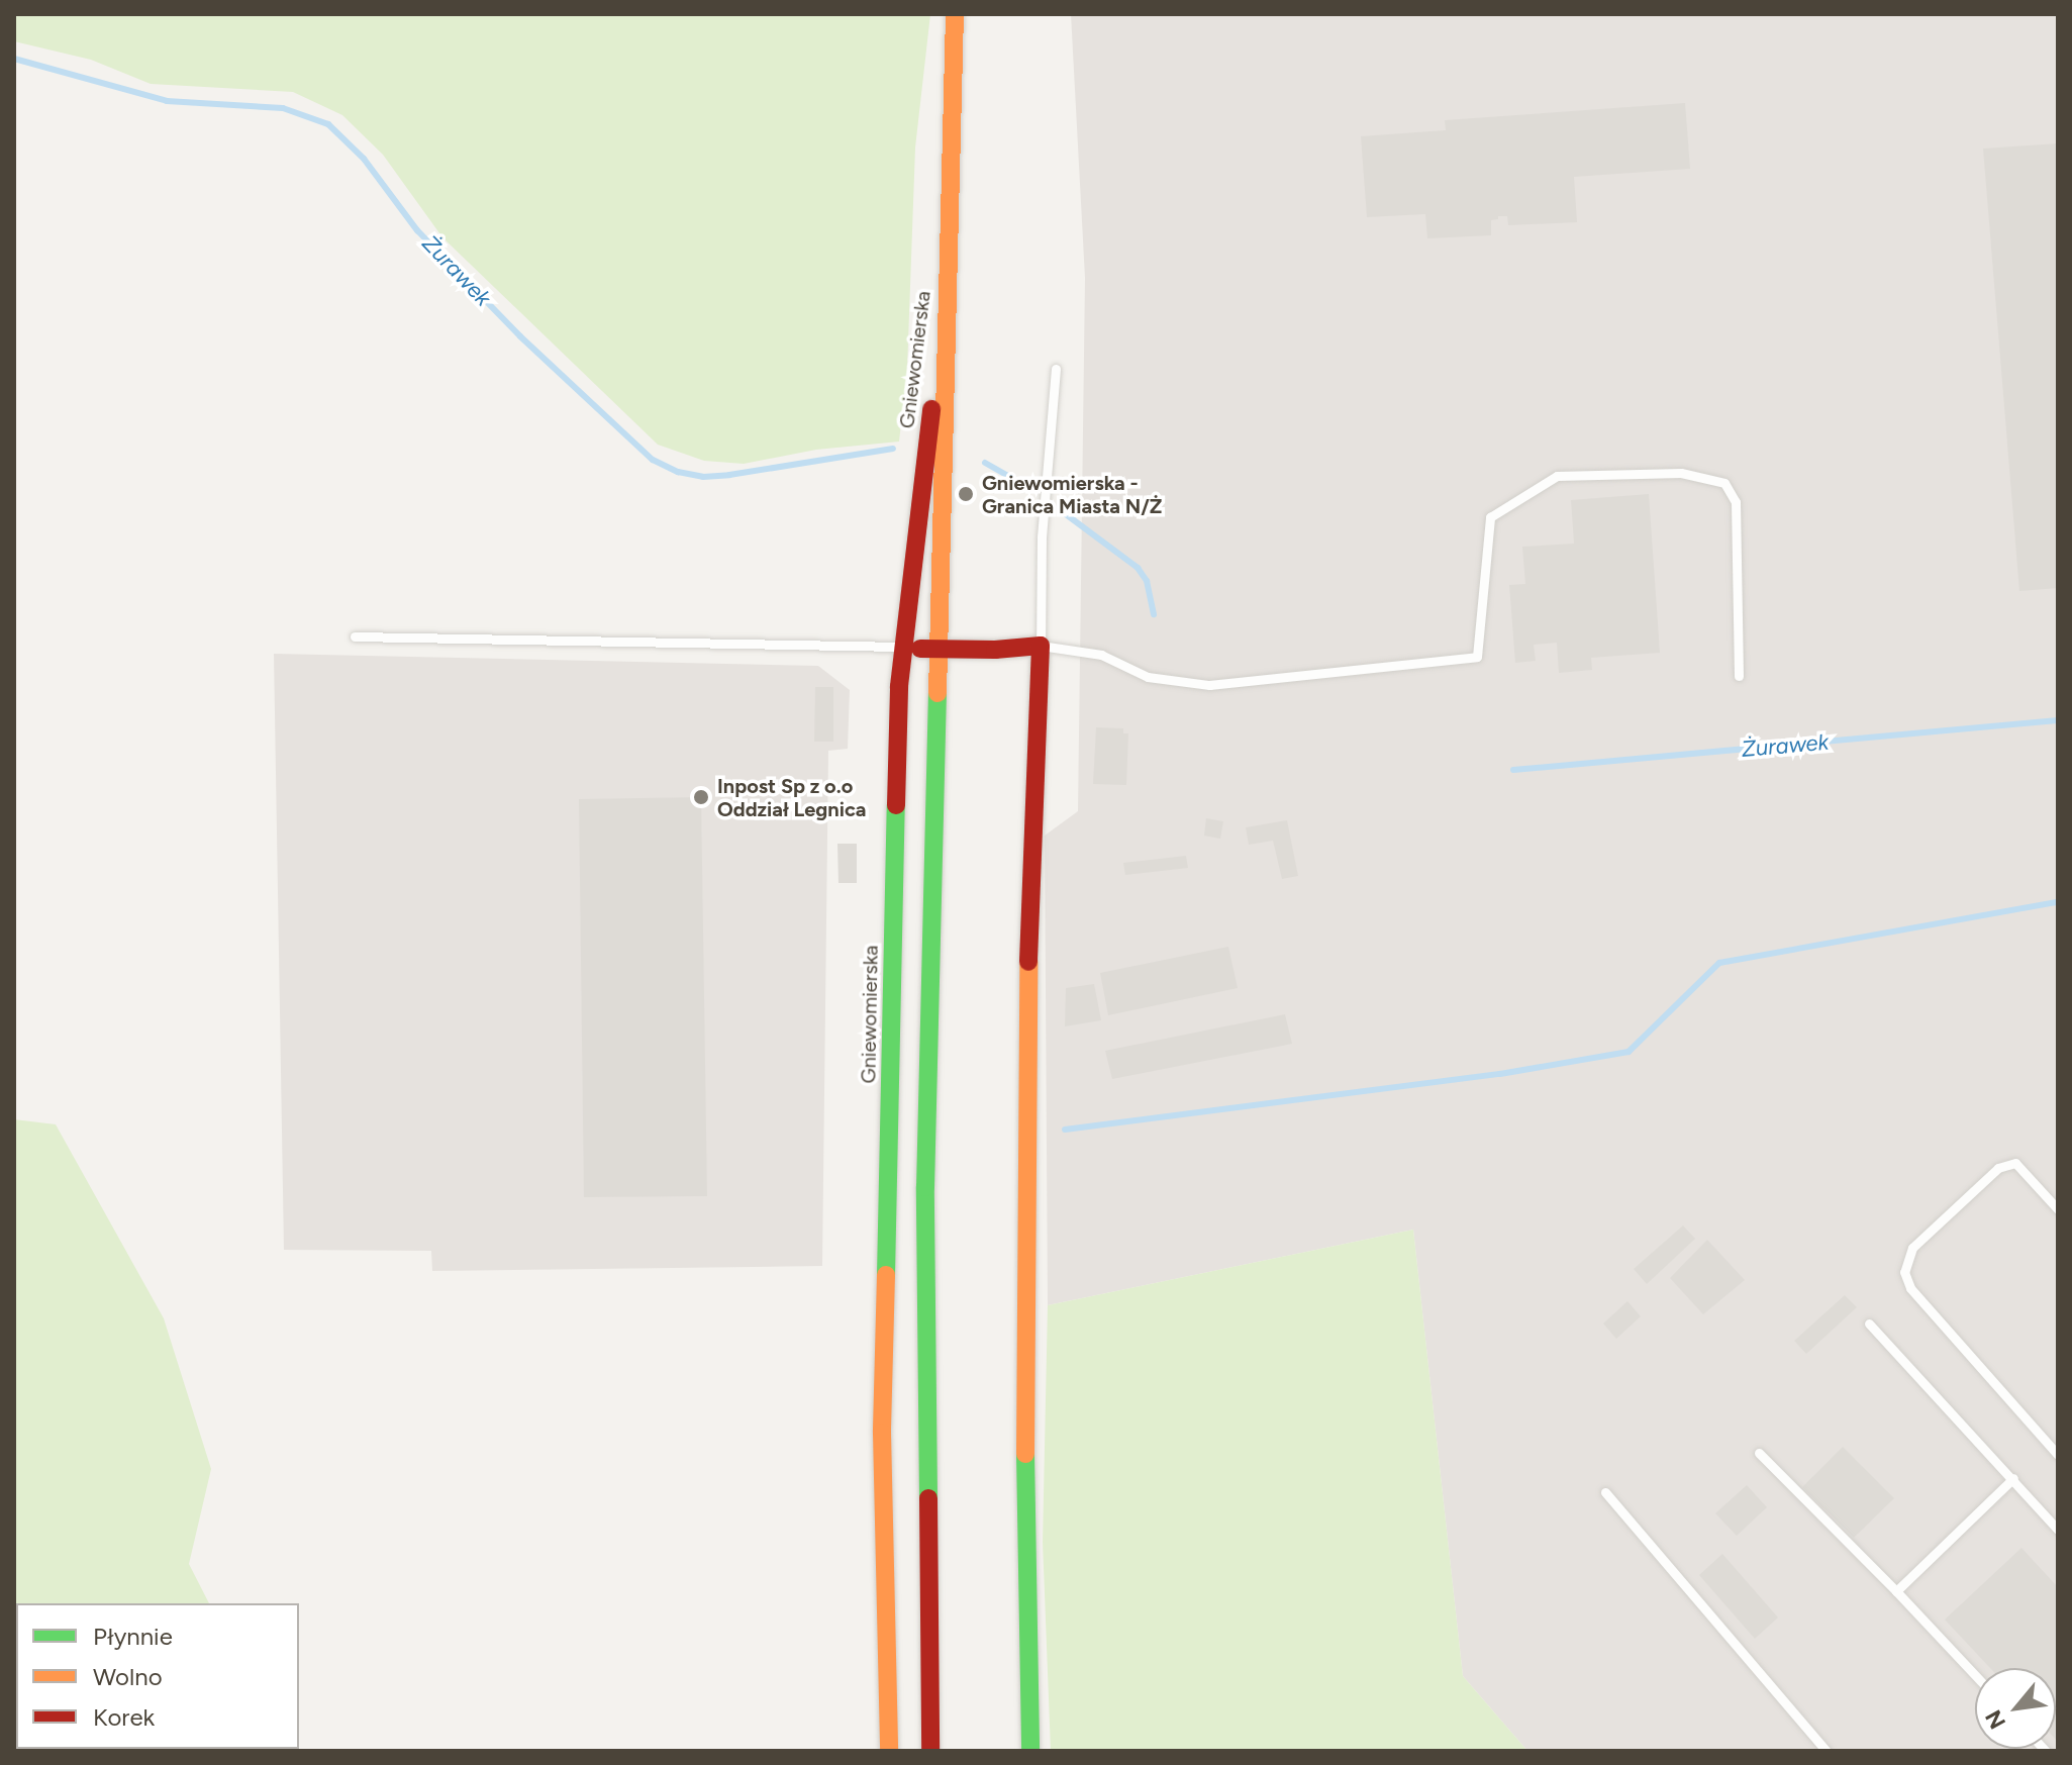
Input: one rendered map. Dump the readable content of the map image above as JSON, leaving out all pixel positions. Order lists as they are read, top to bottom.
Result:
{
  "streets": {
    "street": ["Gniewomierska"]
  },
  "water": ["Żurawek"],
  "places": ["Gniewomierska - Granica Miasta N/Ż", "Inpost Sp z o.o Oddział Legnica"],
  "legend": ["Płynnie", "Wolno", "Korek"],
  "north": "bottom left"
}
